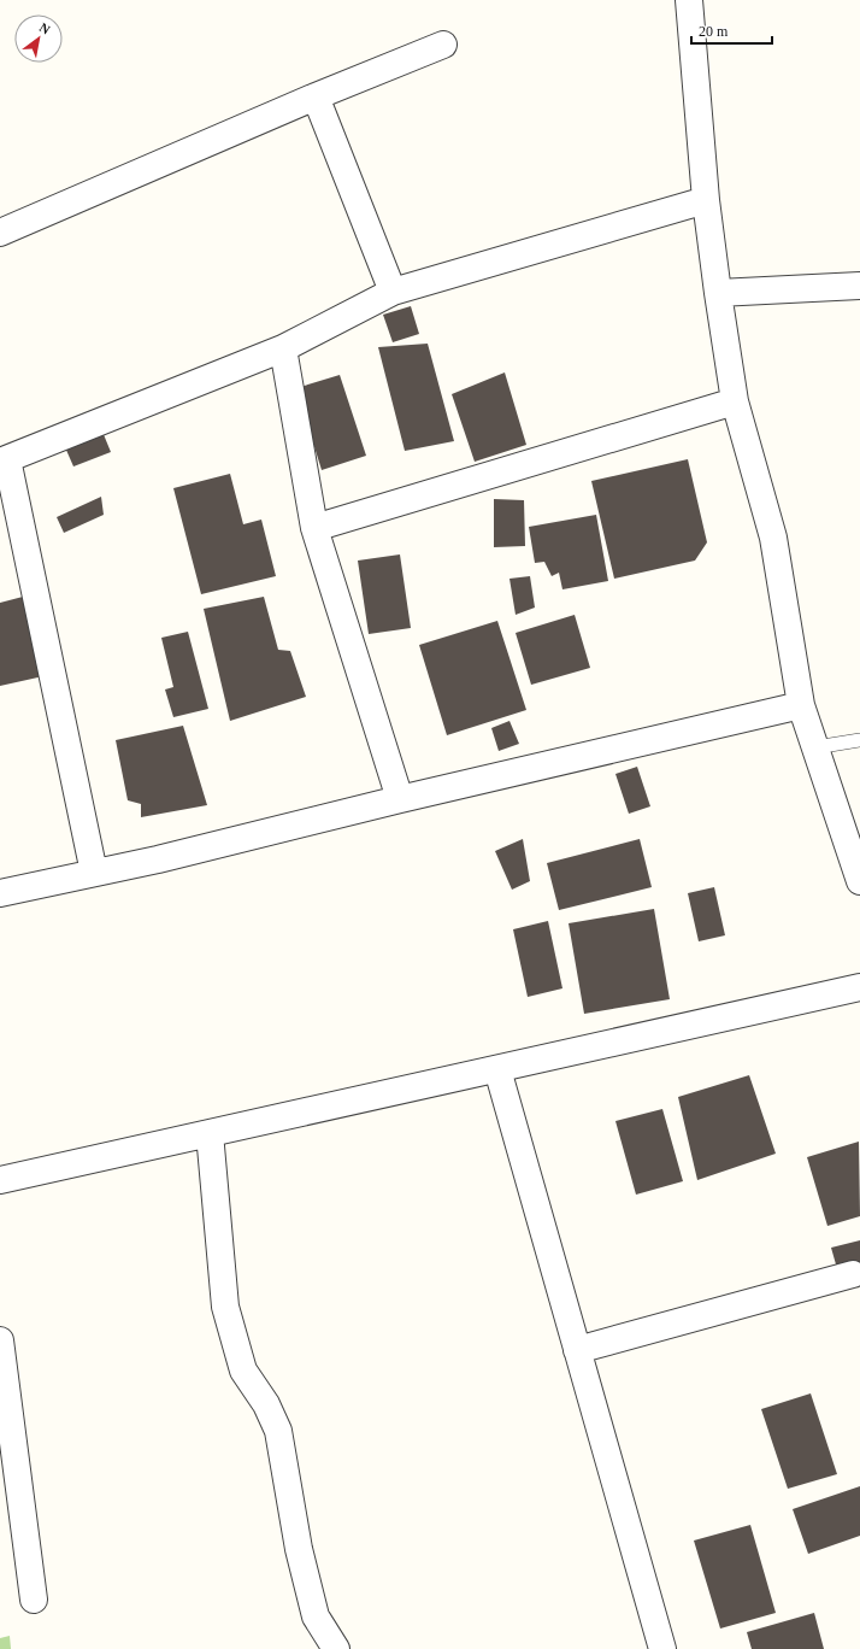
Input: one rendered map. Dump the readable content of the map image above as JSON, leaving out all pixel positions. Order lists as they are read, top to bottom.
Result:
{
  "scale_bar": "20 m",
  "north": "top right"
}
